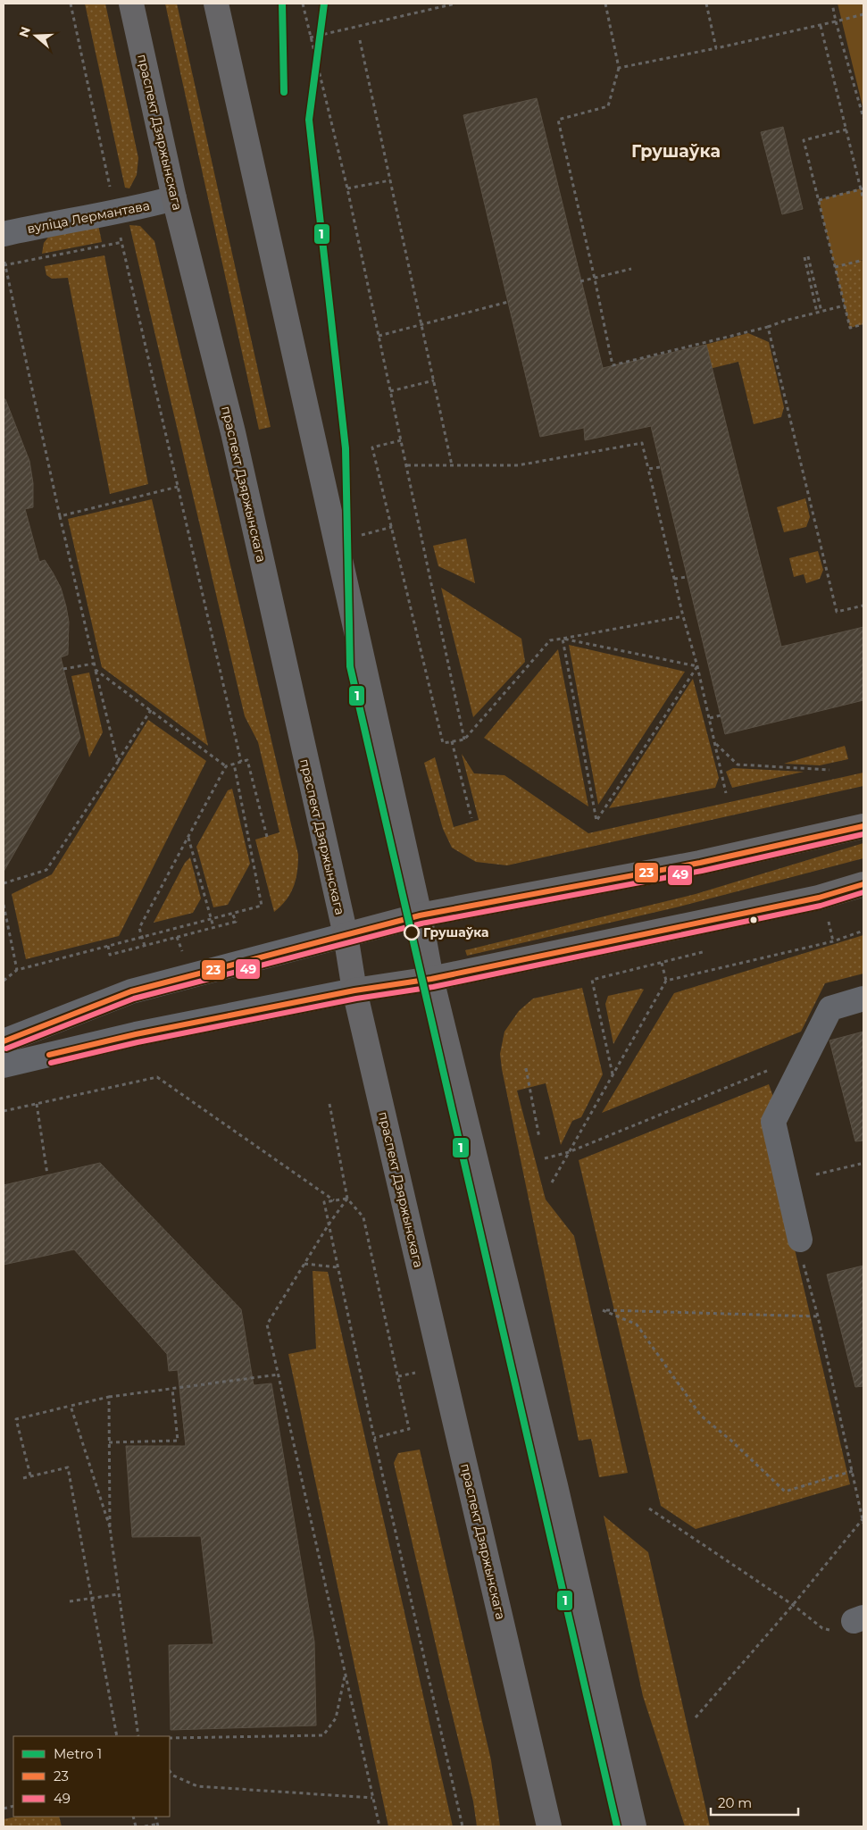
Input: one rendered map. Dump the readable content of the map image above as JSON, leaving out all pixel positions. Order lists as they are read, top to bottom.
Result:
{
  "streets": {
    "main road": ["праспект Дзяржынскага"],
    "street": ["вуліца Лермантава"]
  },
  "crossings": [
    ["праспект Дзяржынскага", "вуліца Лермантава"]
  ],
  "districts": ["Грушаўка"],
  "places": ["Грушаўка"],
  "lines": ["metro line 1", "transit line 23", "transit line 49"],
  "legend": ["Metro 1", "23", "49"],
  "scale_bar": "20 m",
  "north": "left"
}
